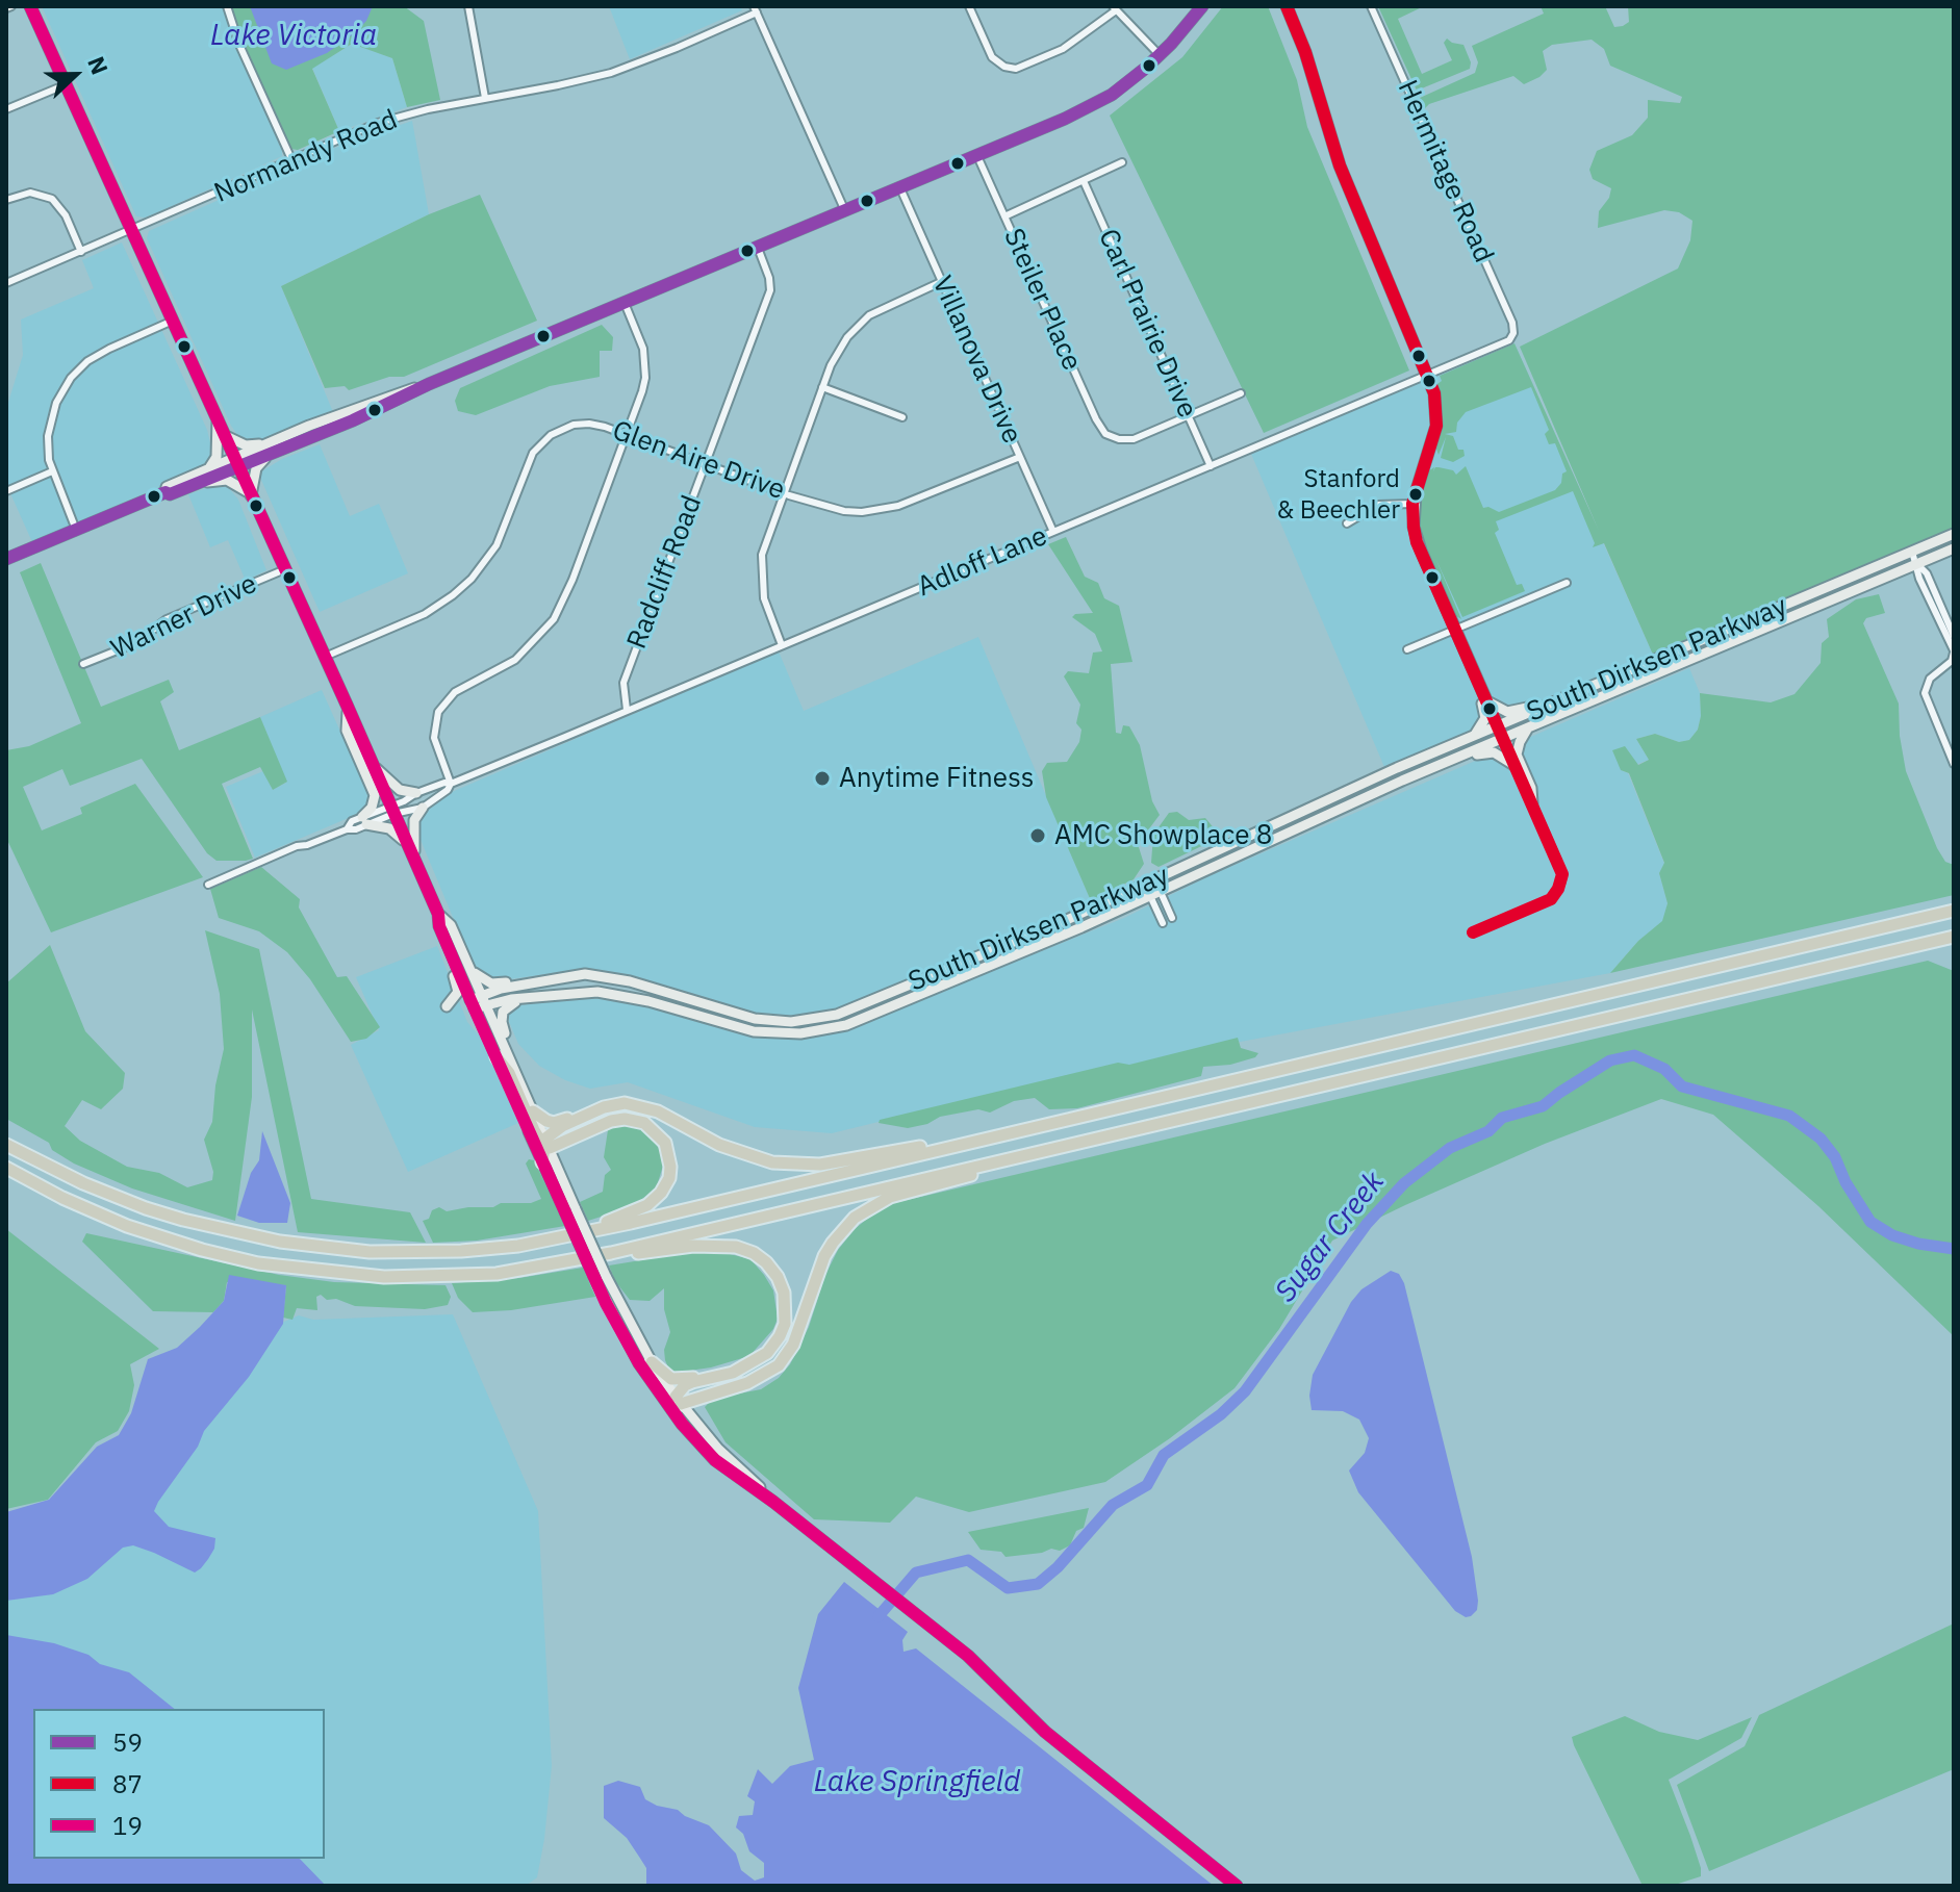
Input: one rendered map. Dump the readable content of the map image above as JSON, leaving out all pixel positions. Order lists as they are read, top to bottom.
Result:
{
  "streets": {
    "main road": ["South Dirksen Parkway"],
    "street": [
      "Normandy Road",
      "Hermitage Road",
      "Steiler Place",
      "Carl Prairie Drive",
      "Villanova Drive",
      "Glen Aire Drive",
      "Adloff Lane",
      "Radcliff Road",
      "Warner Drive"
    ]
  },
  "crossings": [
    ["Hermitage Road", "Adloff Lane"],
    ["Carl Prairie Drive", "Adloff Lane"],
    ["Villanova Drive", "Glen Aire Drive"],
    ["Villanova Drive", "Adloff Lane"],
    ["Glen Aire Drive", "Radcliff Road"],
    ["Adloff Lane", "Radcliff Road"]
  ],
  "water": ["Lake Victoria", "Sugar Creek", "Lake Springfield"],
  "places": ["Stanford & Beechler", "Anytime Fitness", "AMC Showplace 8"],
  "lines": ["transit line 59", "transit line 87", "transit line 19"],
  "legend": ["59", "87", "19"],
  "north": "right"
}
